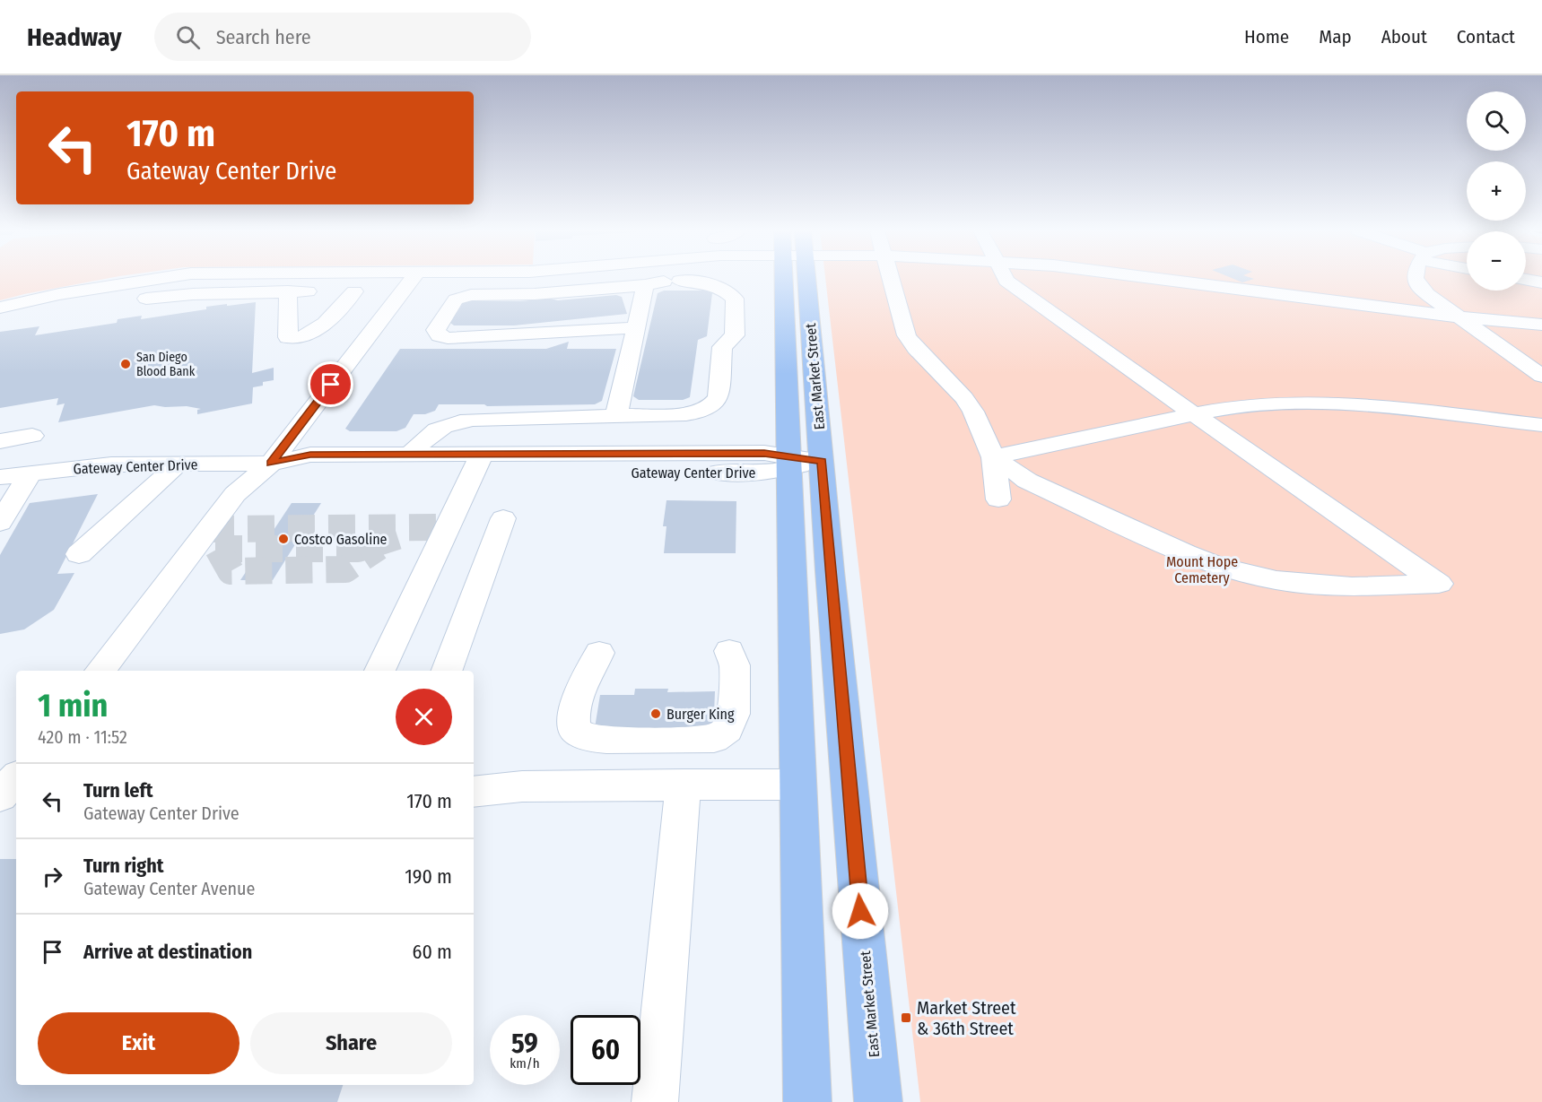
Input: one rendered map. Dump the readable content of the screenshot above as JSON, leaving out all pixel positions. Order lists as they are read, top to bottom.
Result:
{
  "streets": {
    "main road": ["East Market Street"],
    "street": ["Gateway Center Drive"]
  },
  "crossings": [
    ["East Market Street", "Gateway Center Drive"]
  ],
  "parks": ["Mount Hope Cemetery"],
  "places": {
    "other": ["San Diego Blood Bank", "Costco Gasoline", "Burger King"],
    "transit": ["Market Street & 36th Street"]
  },
  "page": {
    "header": "Headway",
    "search": "Search here",
    "nav": [
      "Home",
      "Map",
      "About",
      "Contact"
    ],
    "map_buttons": ["+", "−"],
    "turn": ["170 m", "Gateway Center Drive"],
    "heading": ["1 min", "420 m · 11:52"],
    "list": [
      {
        "name": "Turn left",
        "note": "Gateway Center Drive",
        "value": "170 m"
      },
      {
        "name": "Turn right",
        "note": "Gateway Center Avenue",
        "value": "190 m"
      },
      {
        "name": "Arrive at destination",
        "value": "60 m"
      }
    ],
    "buttons": ["Exit", "Share"],
    "speed": "59 km/h",
    "limit": "60"
  }
}
